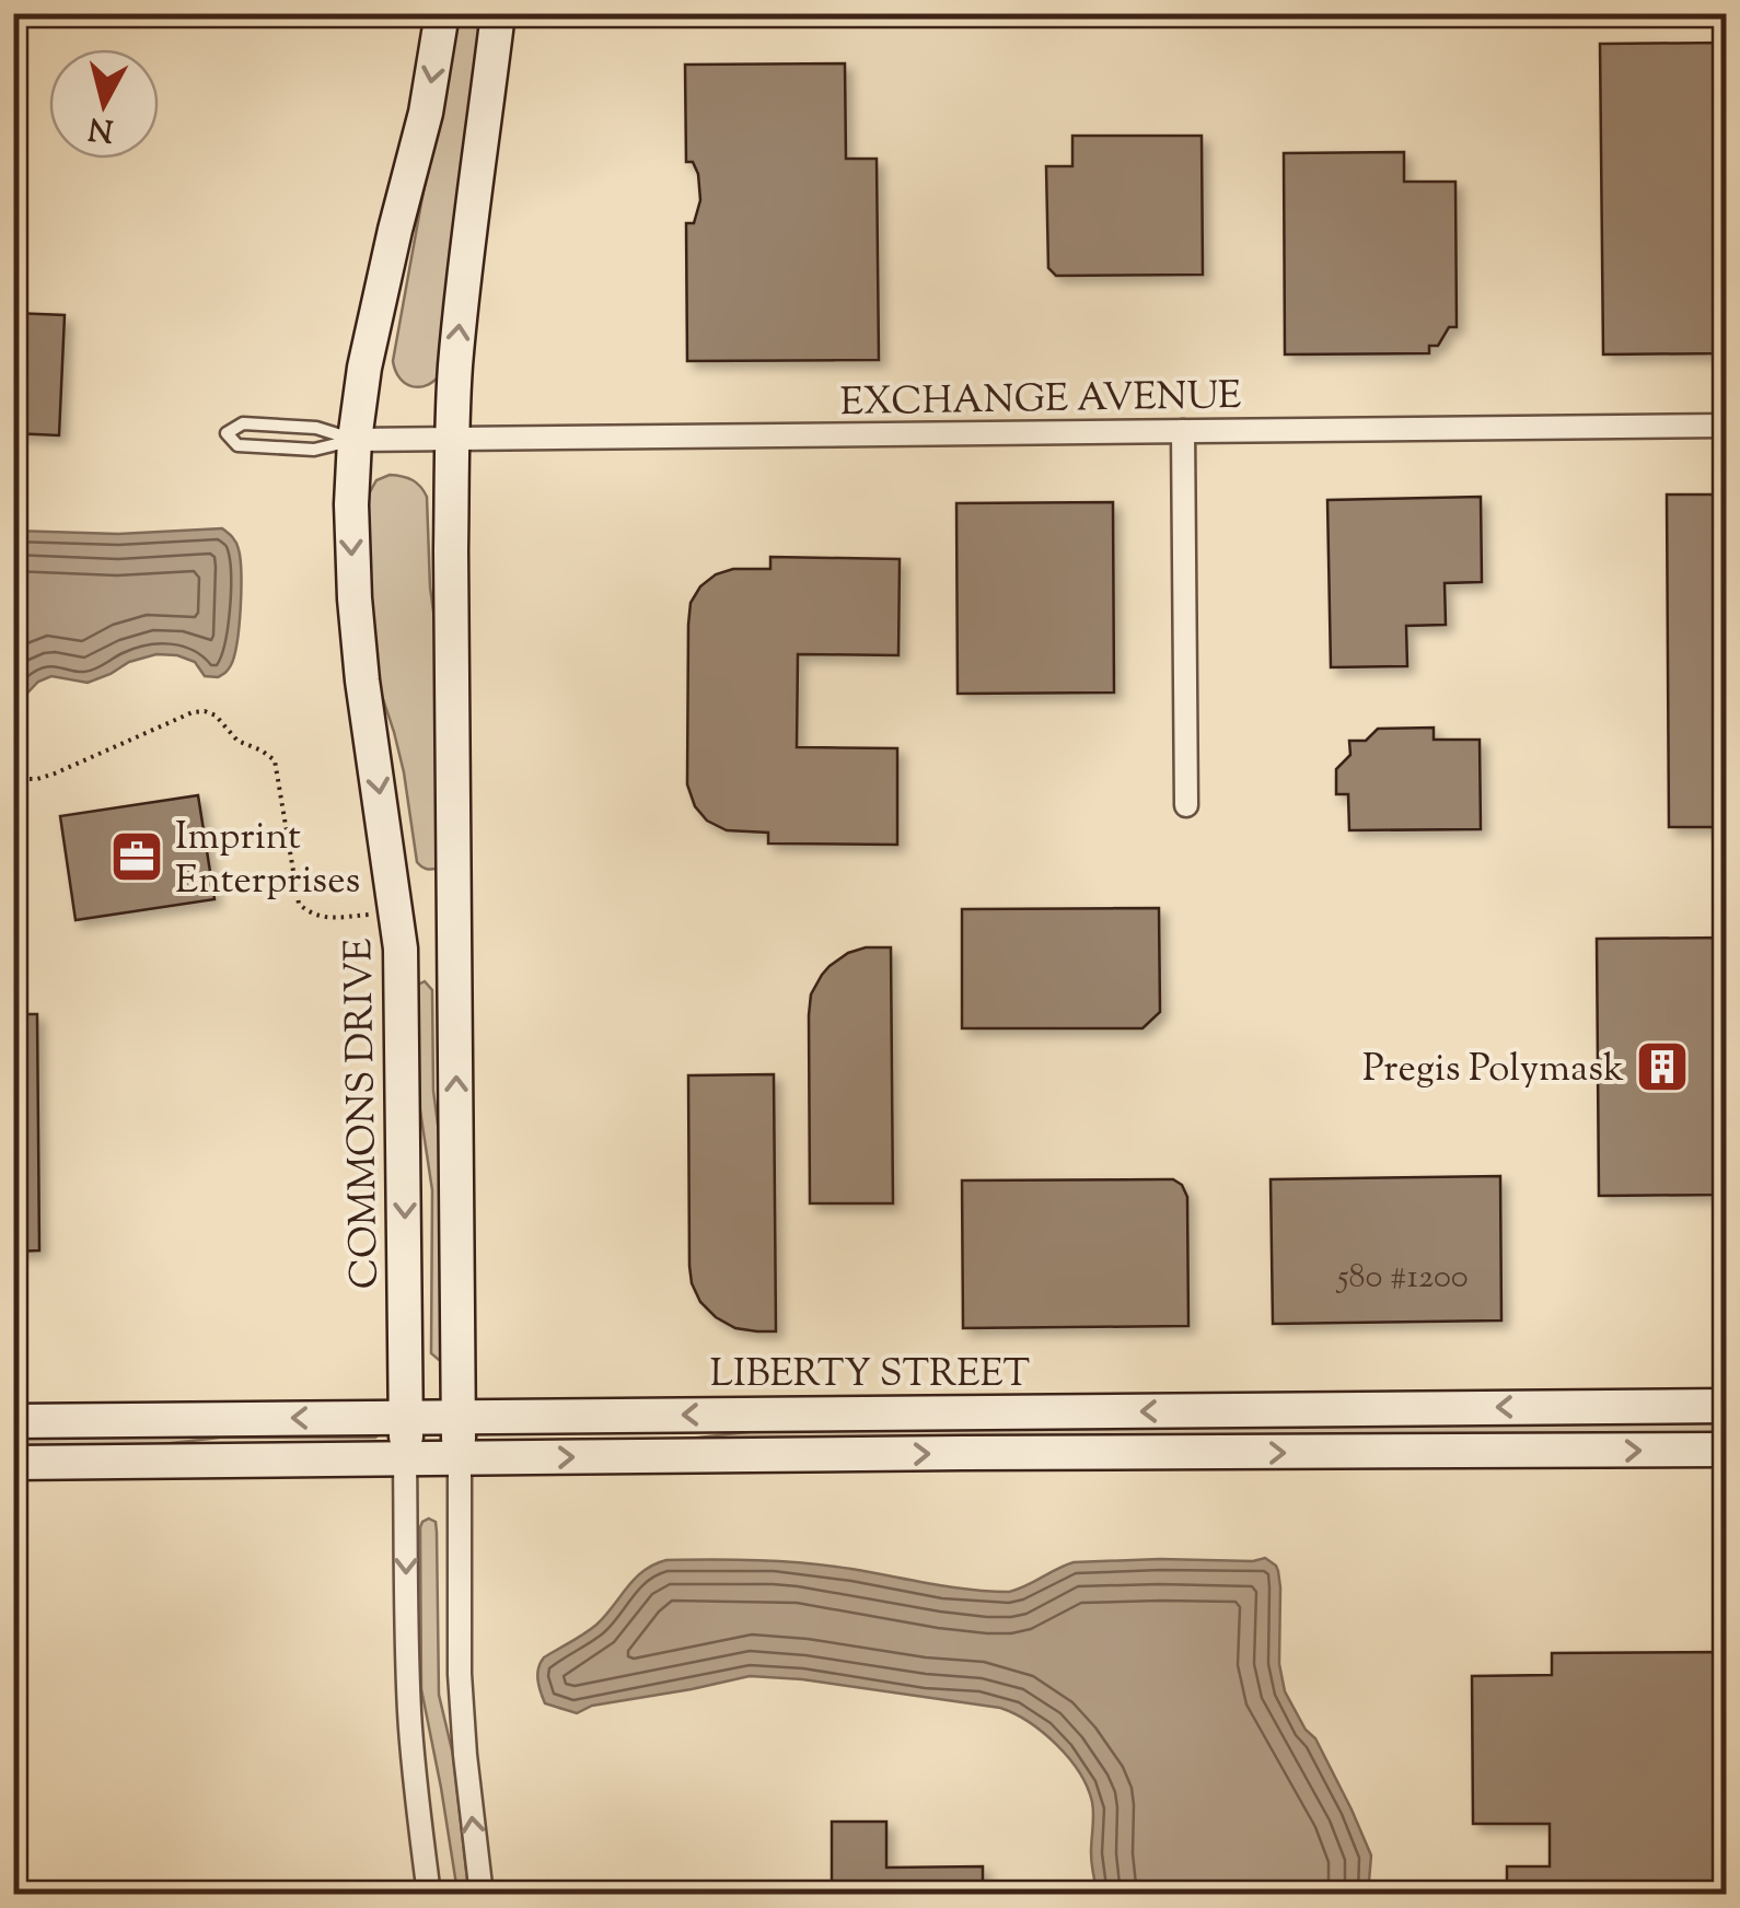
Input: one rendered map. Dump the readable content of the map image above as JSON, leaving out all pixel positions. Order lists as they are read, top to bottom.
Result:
{
  "streets": {
    "street": ["EXCHANGE AVENUE", "COMMONS DRIVE", "LIBERTY STREET"]
  },
  "crossings": [
    ["EXCHANGE AVENUE", "COMMONS DRIVE"],
    ["COMMONS DRIVE", "LIBERTY STREET"]
  ],
  "places": {
    "office": ["Imprint Enterprises"],
    "building": ["Pregis Polymask"]
  },
  "house_numbers": ["580 #1200"],
  "north": "bottom"
}
